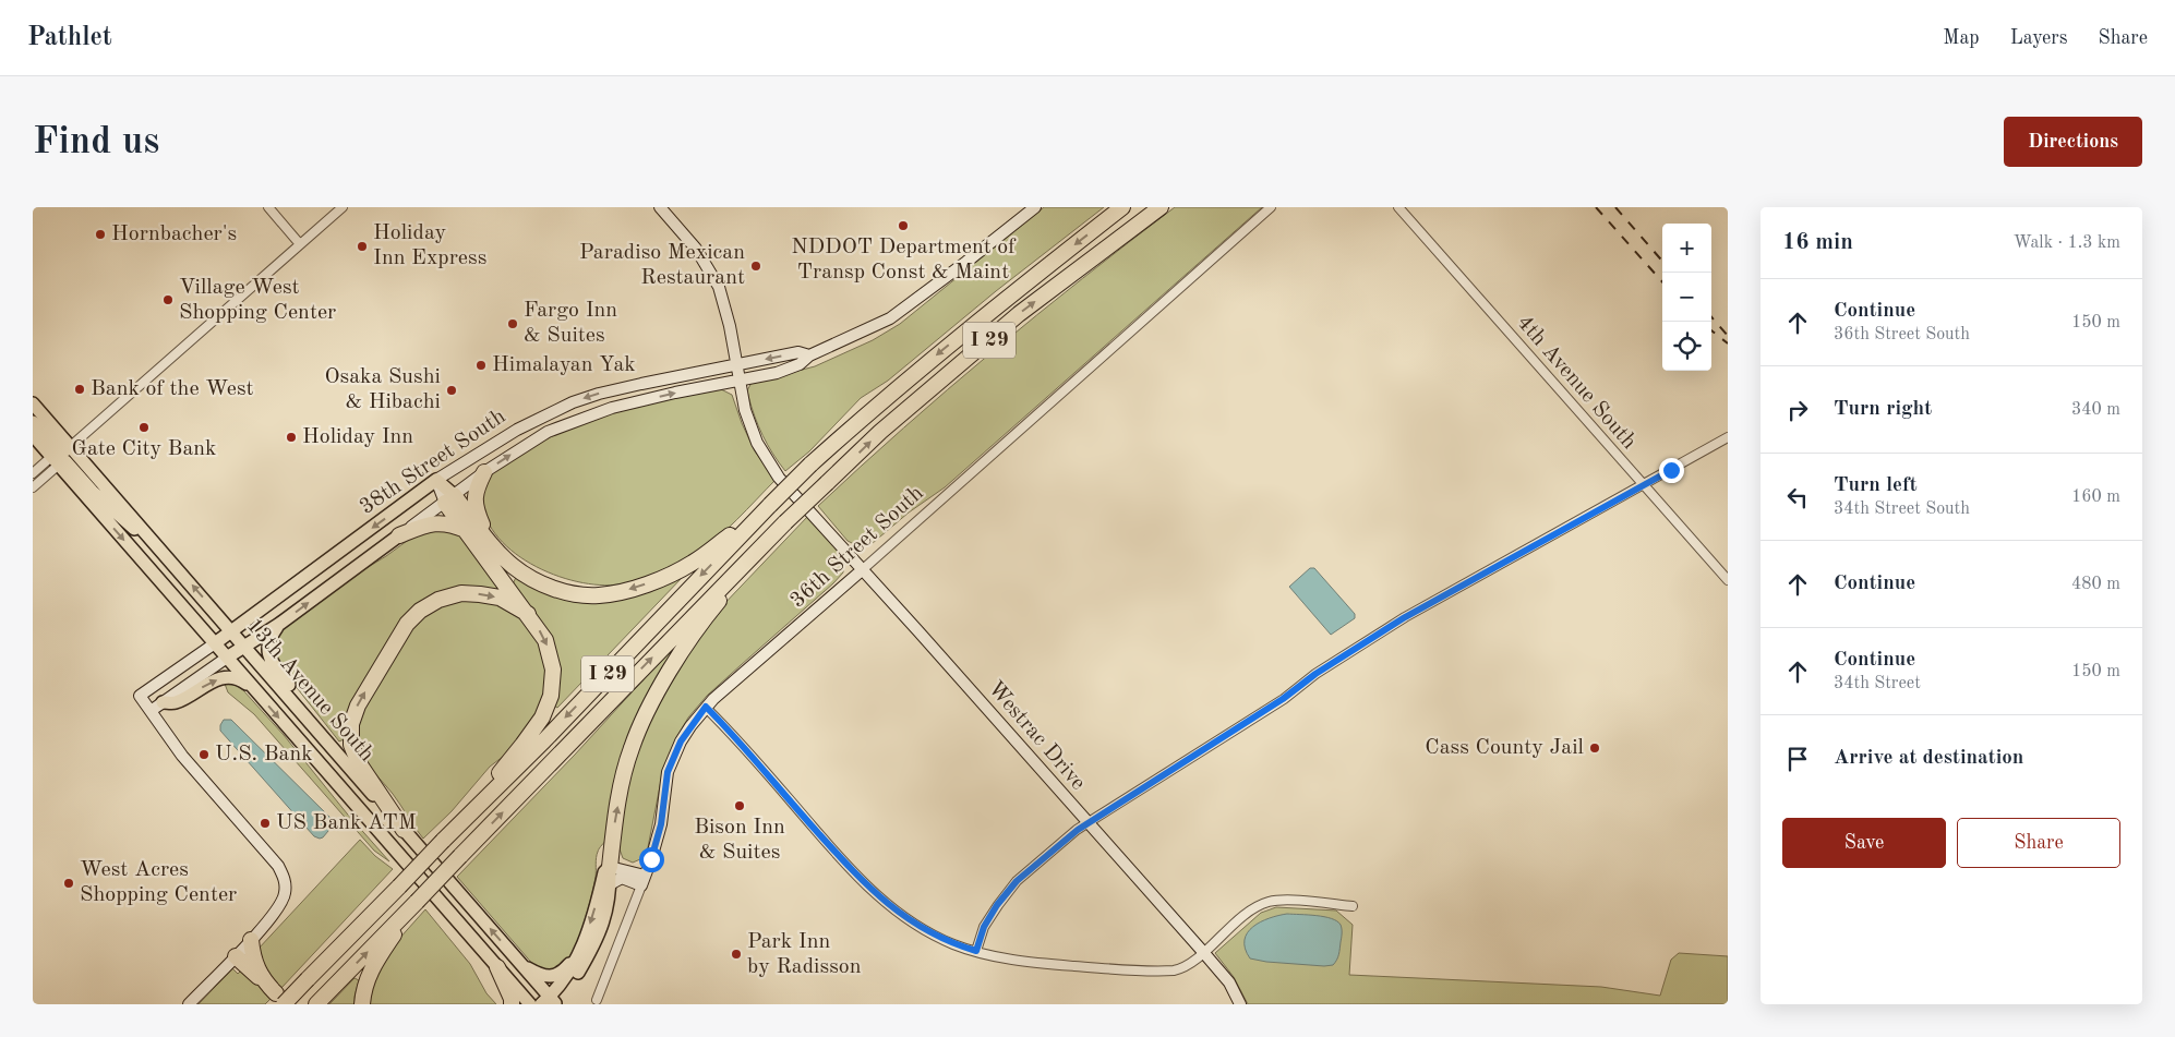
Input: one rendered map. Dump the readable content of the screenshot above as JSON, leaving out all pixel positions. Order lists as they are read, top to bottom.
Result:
{
  "streets": {
    "highway": ["I 29"],
    "main road": ["38th Street South", "13th Avenue South"],
    "street": ["4th Avenue South", "36th Street South", "Westrac Drive"]
  },
  "crossings": [
    ["38th Street South", "13th Avenue South"],
    ["38th Street South", "Westrac Drive"],
    ["36th Street South", "Westrac Drive"]
  ],
  "places": [
    "NDDOT Department of Transp Const & Maint",
    "Hornbacher's",
    "Holiday Inn Express",
    "Paradiso Mexican Restaurant",
    "Village West Shopping Center",
    "Fargo Inn & Suites",
    "Himalayan Yak",
    "Bank of the West",
    "Osaka Sushi & Hibachi",
    "Gate City Bank",
    "Holiday Inn",
    "Cass County Jail",
    "U.S. Bank",
    "Bison Inn & Suites",
    "US Bank ATM",
    "West Acres Shopping Center",
    "Park Inn by Radisson"
  ],
  "page": {
    "header": "Pathlet",
    "nav": ["Map", "Layers", "Share"],
    "buttons": [
      "Directions",
      ["Save", "Share"]
    ],
    "title": "Find us",
    "heading": ["16 min", "Walk · 1.3 km"],
    "map_buttons": ["+", "−"],
    "list": [
      ["Continue", "36th Street South", "150 m"],
      ["Turn right", "340 m"],
      ["Turn left", "34th Street South", "160 m"],
      ["Continue", "480 m"],
      ["Continue", "34th Street", "150 m"],
      "Arrive at destination"
    ]
  }
}
